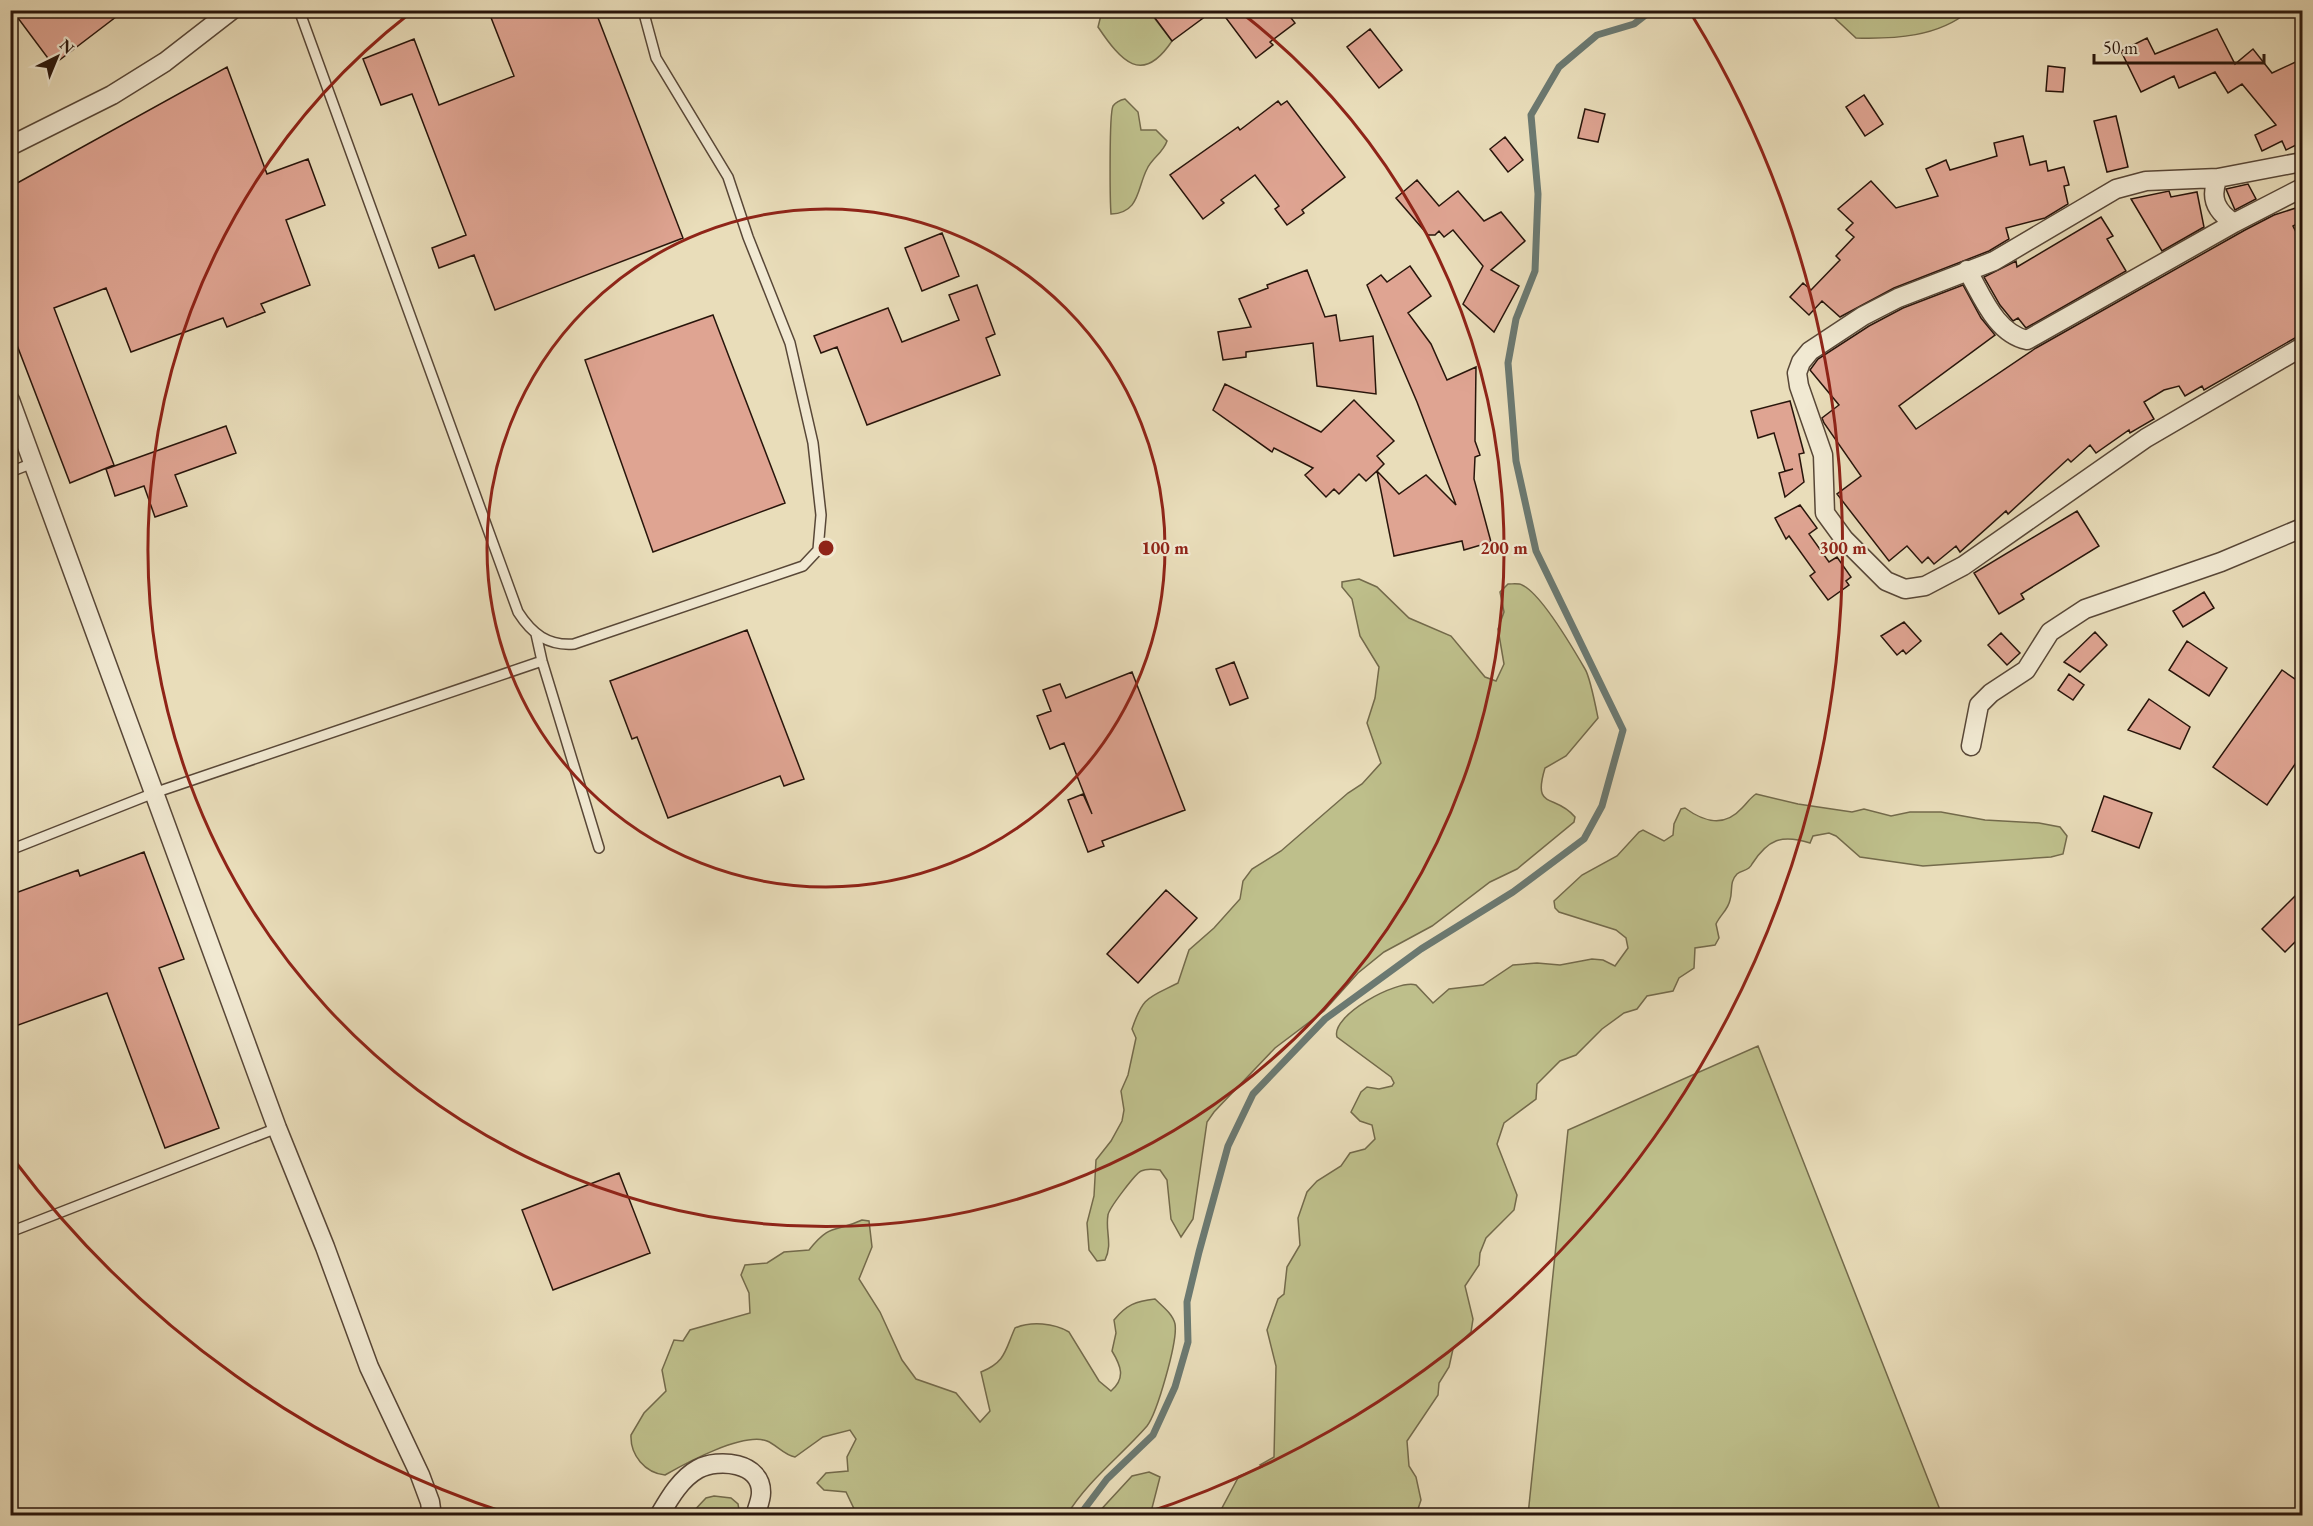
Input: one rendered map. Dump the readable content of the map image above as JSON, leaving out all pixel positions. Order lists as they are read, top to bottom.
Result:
{
  "scale_bar": "50 m",
  "north": "top right",
  "rings": ["100 m", "200 m", "300 m"]
}
